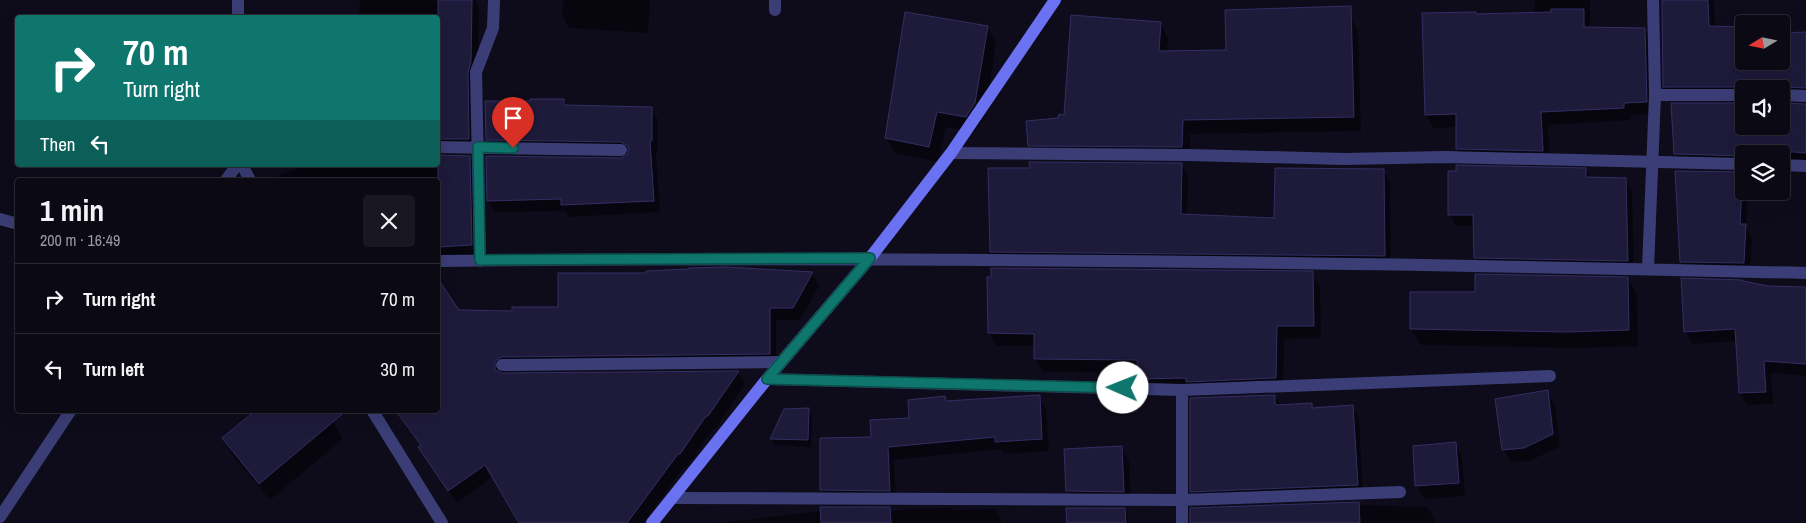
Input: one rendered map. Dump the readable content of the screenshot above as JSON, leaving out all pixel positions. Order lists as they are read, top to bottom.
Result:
{
  "north": "left",
  "page": {
    "turn": ["70 m", "Turn right"],
    "then": "Then",
    "heading": ["1 min", "200 m · 16:49"],
    "list": [
      {
        "name": "Turn right",
        "value": "70 m"
      },
      {
        "name": "Turn left",
        "value": "30 m"
      }
    ]
  }
}
